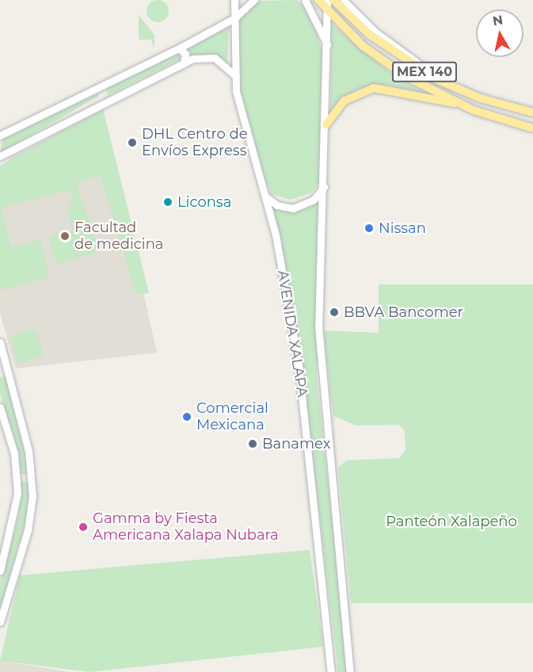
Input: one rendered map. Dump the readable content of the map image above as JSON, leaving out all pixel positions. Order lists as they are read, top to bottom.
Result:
{
  "streets": {
    "highway": ["MEX 140"],
    "main road": ["AVENIDA XALAPA"]
  },
  "crossings": [
    ["MEX 140", "AVENIDA XALAPA"]
  ],
  "parks": ["Panteón Xalapeño"],
  "places": [
    "DHL Centro de Envíos Express",
    "Liconsa",
    "Nissan",
    "Facultad de medicina",
    "BBVA Bancomer",
    "Comercial Mexicana",
    "Banamex",
    "Gamma by Fiesta Americana Xalapa Nubara"
  ],
  "north": "top"
}
